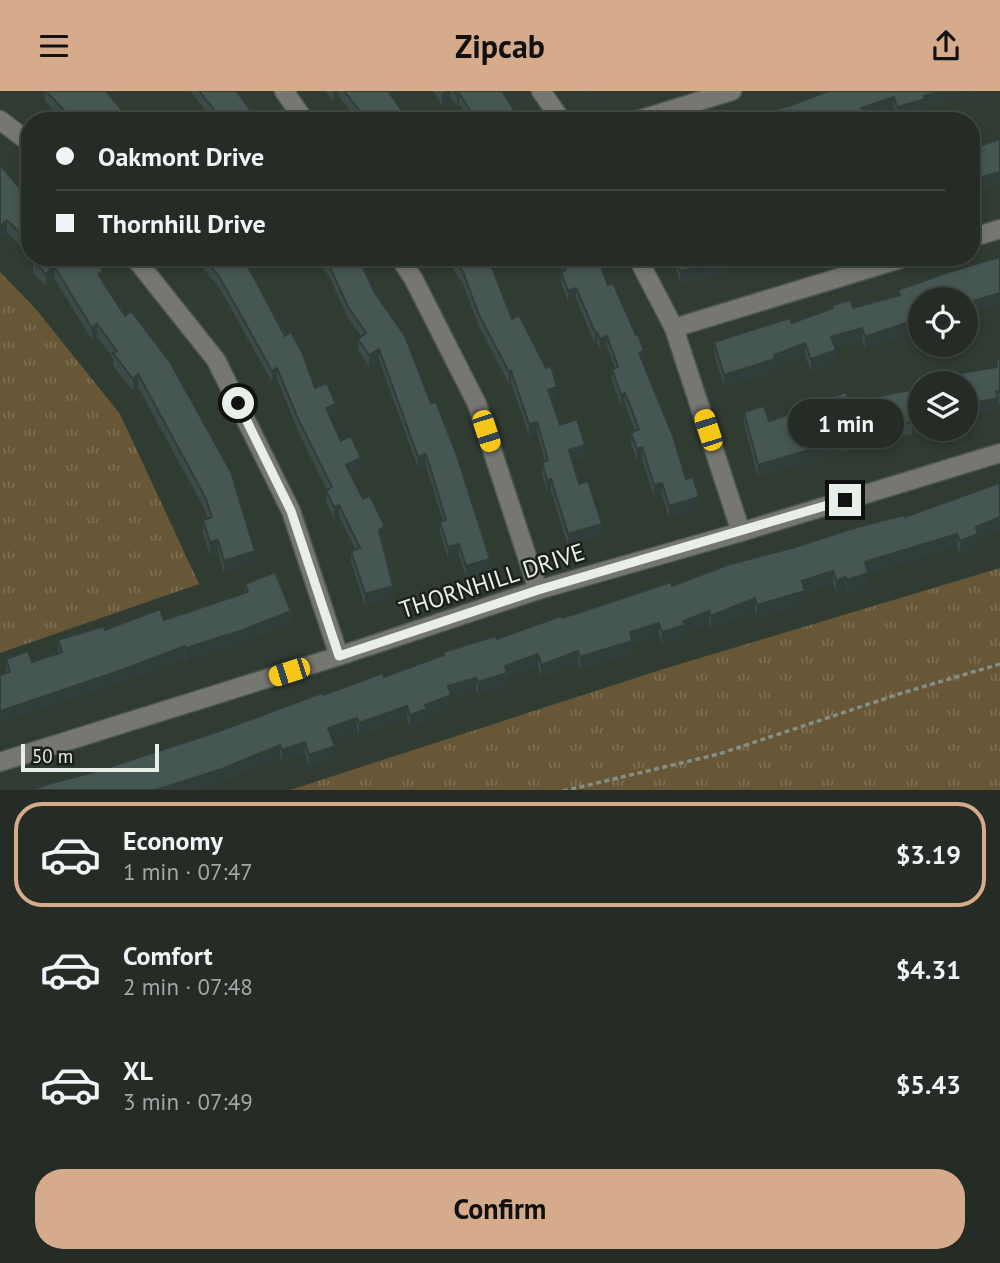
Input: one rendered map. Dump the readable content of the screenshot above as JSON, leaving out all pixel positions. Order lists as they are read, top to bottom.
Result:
{
  "streets": {
    "street": ["THORNHILL DRIVE"]
  },
  "scale_bar": "50 m",
  "page": {
    "header": "Zipcab",
    "banner": ["Oakmont Drive", "Thornhill Drive"],
    "bubble": "1 min",
    "scale": "50 m",
    "list": [
      {
        "name": "Economy",
        "note": "1 min · 07:47",
        "value": "$3.19"
      },
      {
        "name": "Comfort",
        "note": "2 min · 07:48",
        "value": "$4.31"
      },
      {
        "name": "XL",
        "note": "3 min · 07:49",
        "value": "$5.43"
      }
    ],
    "buttons": "Confirm"
  }
}
